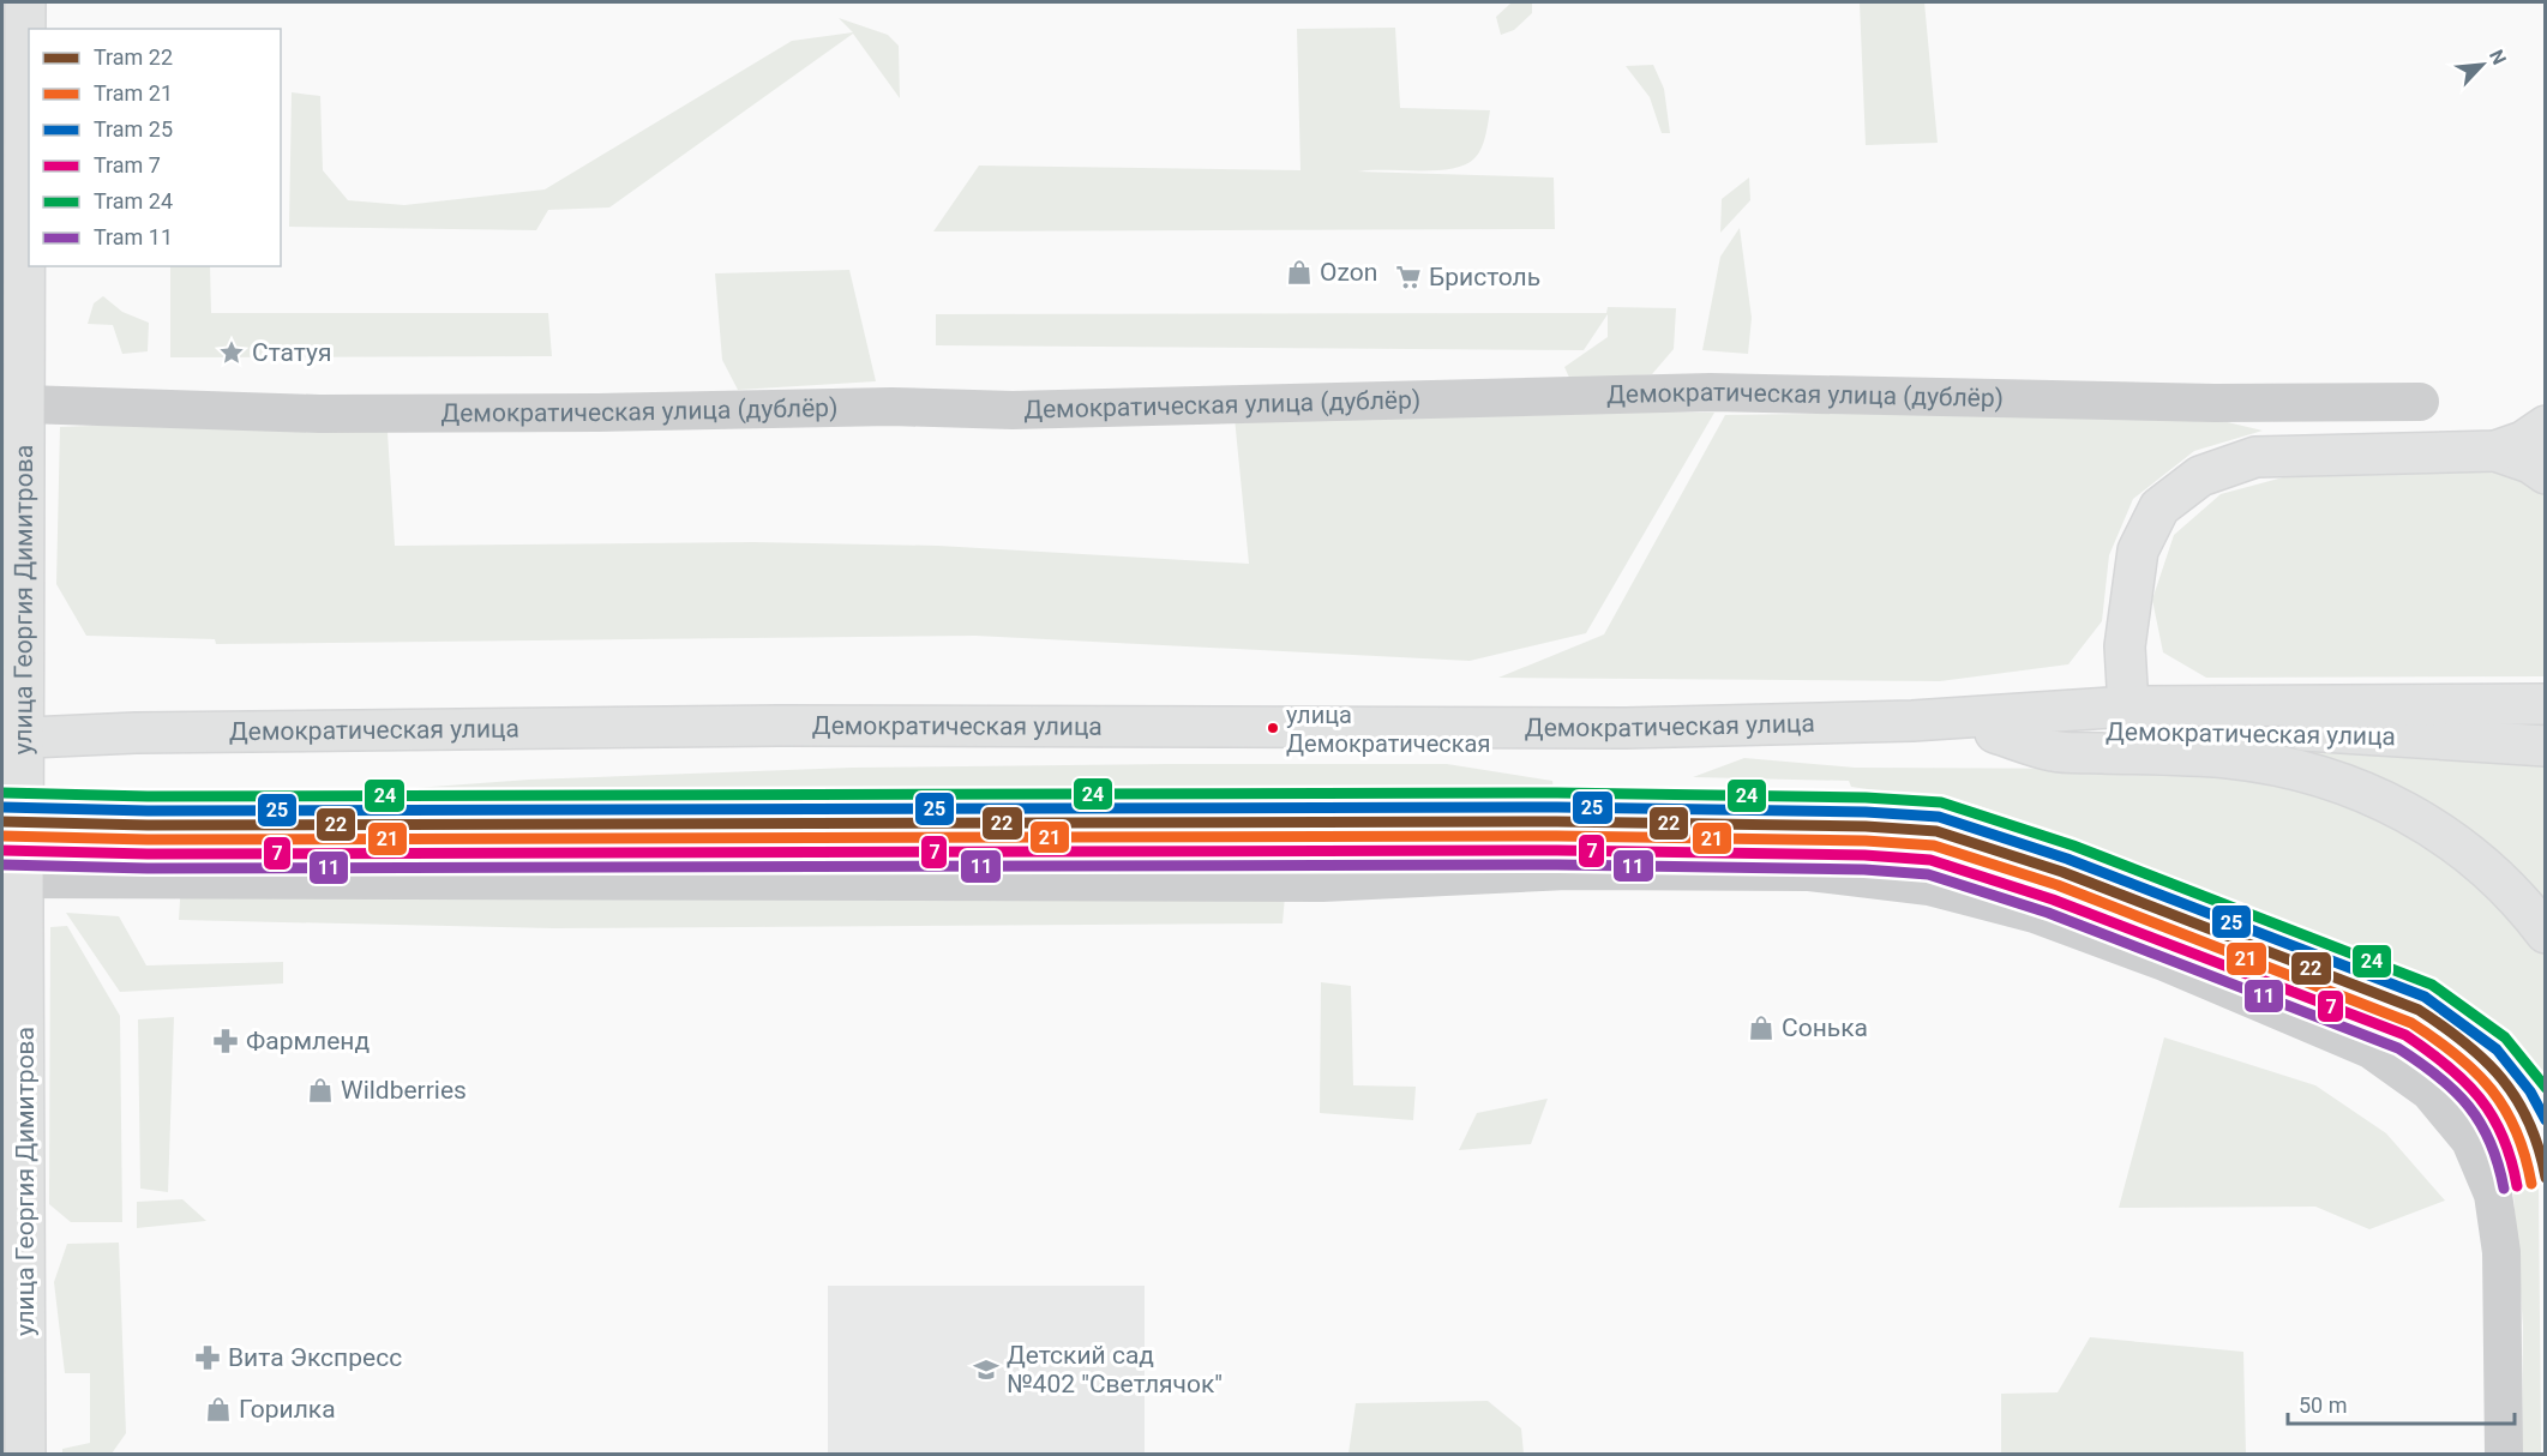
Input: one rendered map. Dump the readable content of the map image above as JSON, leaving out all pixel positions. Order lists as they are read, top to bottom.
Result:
{
  "streets": {
    "main road": ["улица Георгия Димитрова", "Демократическая улица"],
    "street": ["Демократическая улица (дублёр)"]
  },
  "crossings": [
    ["Демократическая улица (дублёр)", "улица Георгия Димитрова"],
    ["улица Георгия Димитрова", "Демократическая улица"]
  ],
  "places": {
    "shop": [
      "Ozon",
      "Сонька",
      "Wildberries",
      "Горилка"
    ],
    "supermarket": ["Бристоль"],
    "place": ["Статуя"],
    "other": ["улица Демократическая"],
    "pharmacy": ["Фармленд", "Вита Экспресс"],
    "school or university": ["Детский сад №402 \"Светлячок\""]
  },
  "lines": [
    "tram line 24",
    "tram line 25",
    "tram line 22",
    "tram line 21",
    "tram line 7",
    "tram line 11"
  ],
  "legend": [
    "Tram 22",
    "Tram 21",
    "Tram 25",
    "Tram 7",
    "Tram 24",
    "Tram 11"
  ],
  "scale_bar": "50 m",
  "north": "top right"
}
